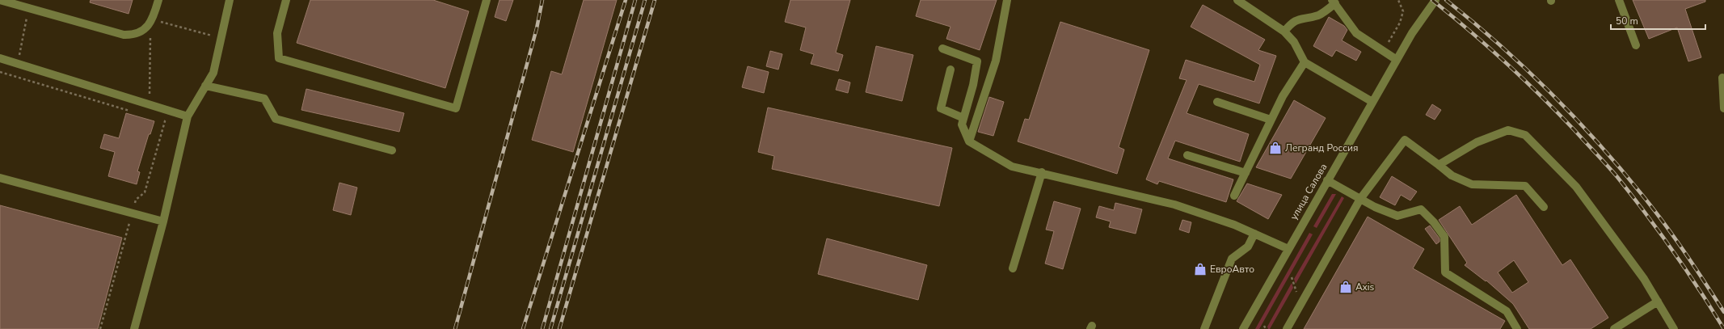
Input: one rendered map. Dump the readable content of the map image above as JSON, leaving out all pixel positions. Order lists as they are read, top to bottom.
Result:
{
  "streets": {
    "street": ["улица Салова"]
  },
  "places": {
    "shop": ["Легранд Россия", "ЕвроАвто", "Axis"]
  },
  "scale_bar": "50 m"
}
